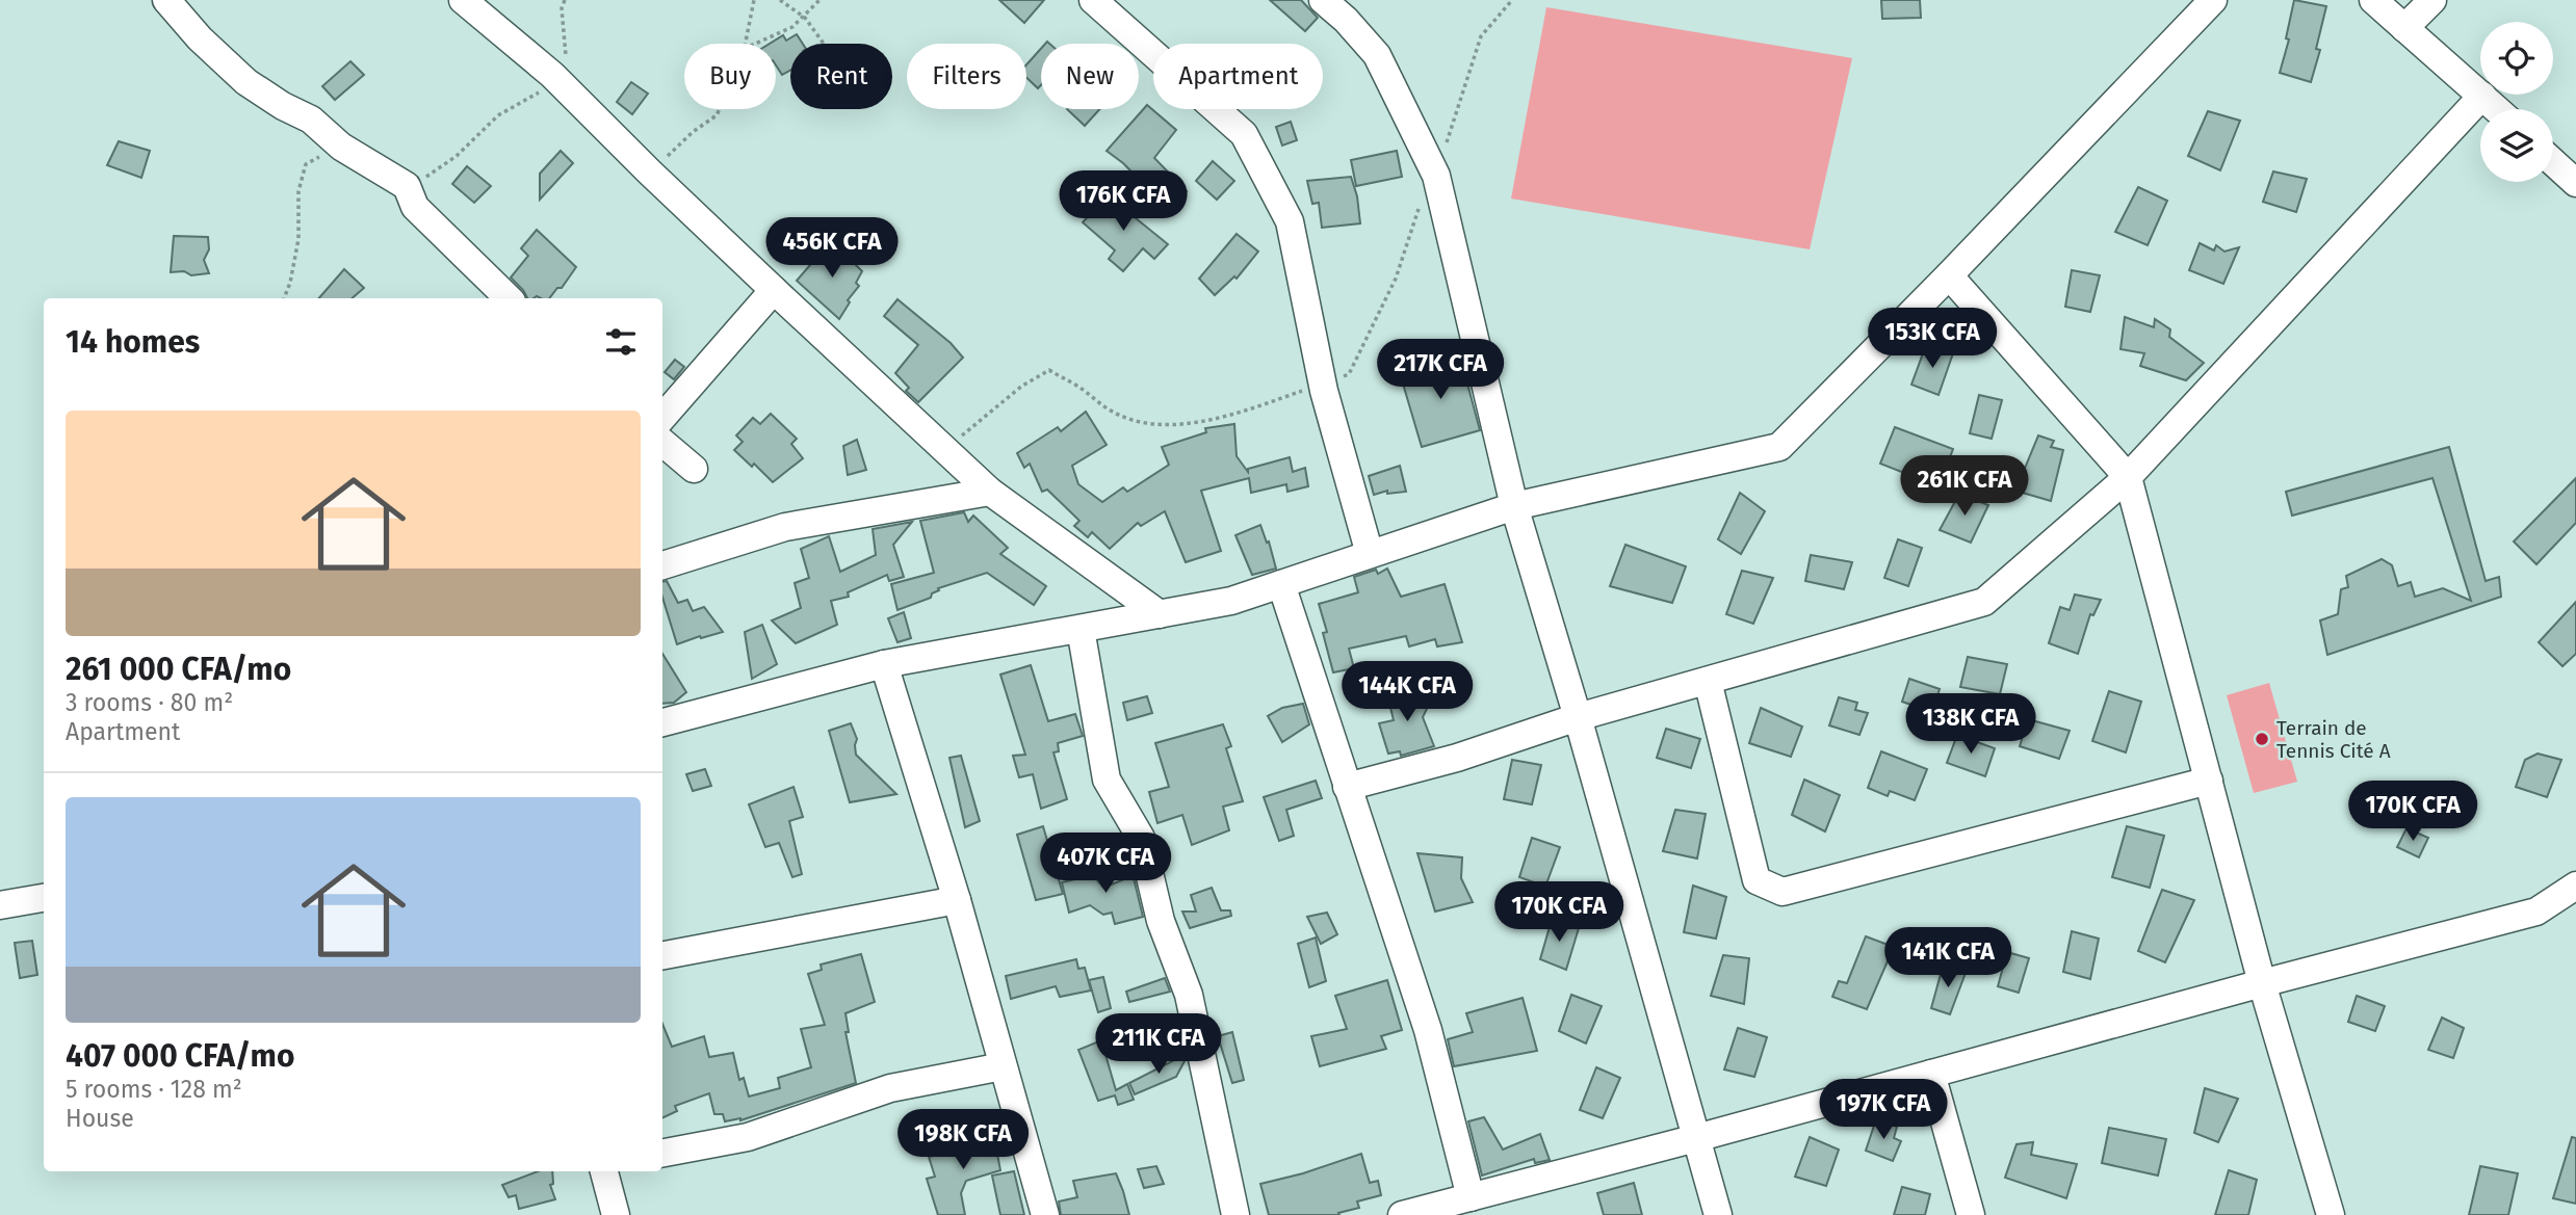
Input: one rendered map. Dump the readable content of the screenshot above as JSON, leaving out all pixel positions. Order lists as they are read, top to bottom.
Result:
{
  "places": ["Terrain de Tennis Cité A"],
  "page": {
    "chip": [
      "Buy",
      "Rent",
      "Filters",
      "New",
      "Apartment"
    ],
    "price": [
      "176K CFA",
      "456K CFA",
      "153K CFA",
      "217K CFA",
      "261K CFA",
      "144K CFA",
      "138K CFA",
      "170K CFA",
      "407K CFA",
      "170K CFA",
      "141K CFA",
      "211K CFA",
      "197K CFA",
      "198K CFA"
    ],
    "heading": "14 homes",
    "list": [
      {
        "name": "261 000 CFA/mo",
        "note": "3 rooms · 80 m² · Apartment"
      },
      {
        "name": "407 000 CFA/mo",
        "note": "5 rooms · 128 m² · House"
      }
    ]
  }
}
